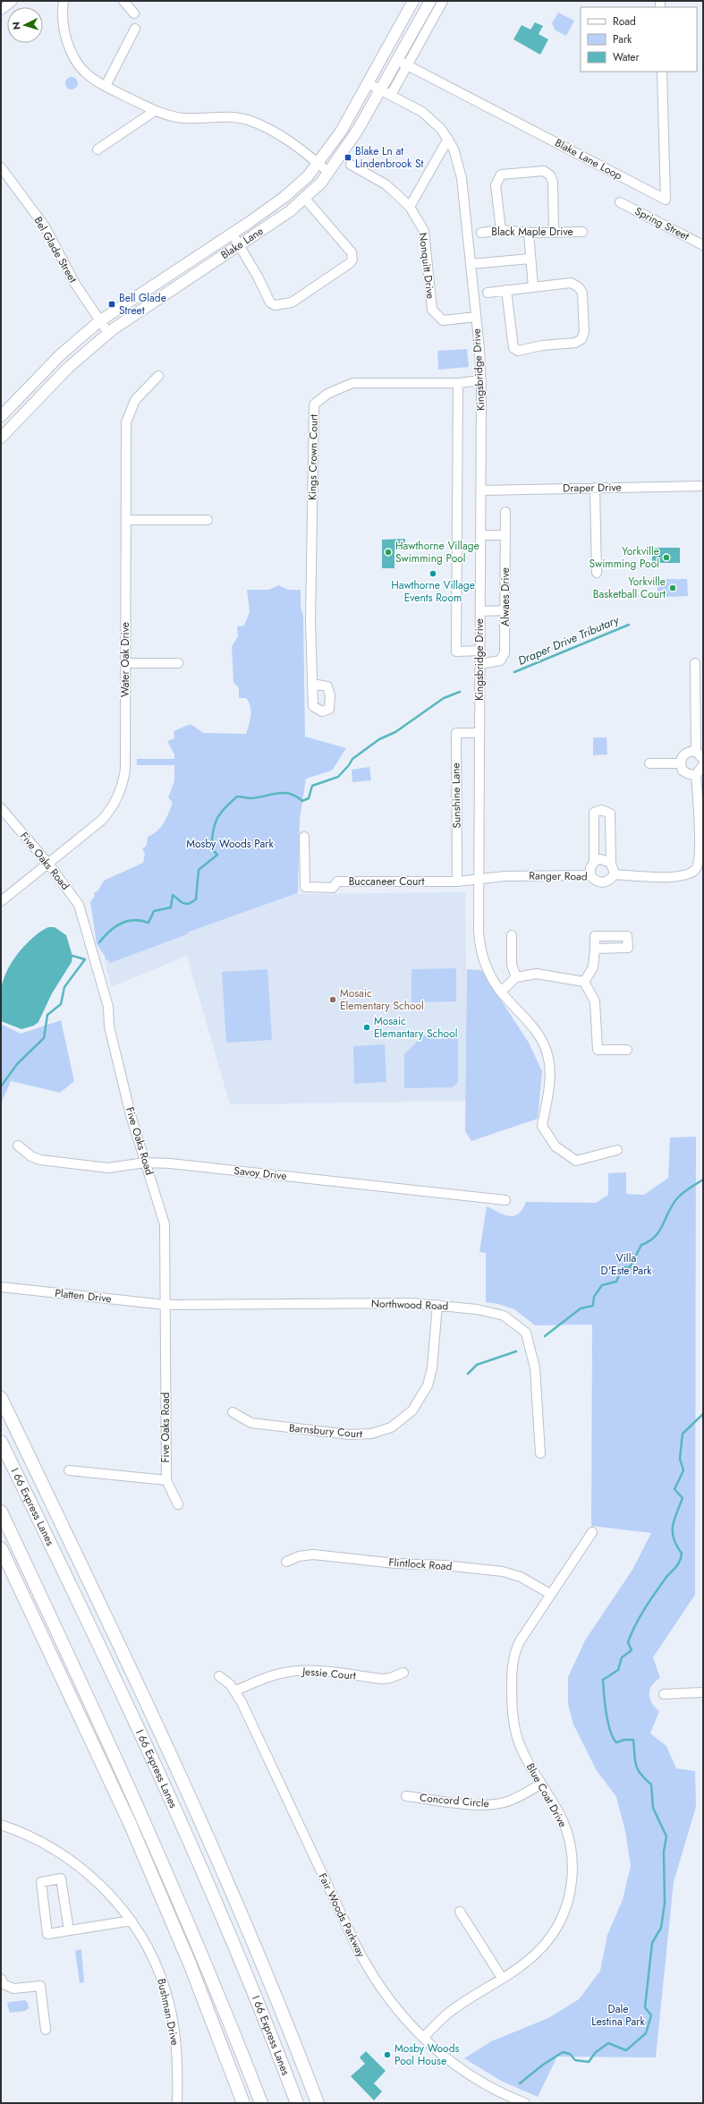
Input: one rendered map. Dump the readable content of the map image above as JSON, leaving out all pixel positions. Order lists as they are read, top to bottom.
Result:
{
  "streets": {
    "highway": ["I 66 Express Lanes"],
    "main road": ["Blake Lane"],
    "street": [
      "Blake Lane Loop",
      "Spring Street",
      "Black Maple Drive",
      "Bel Glade Street",
      "Nonquitt Drive",
      "Kingsbridge Drive",
      "Kings Crown Court",
      "Draper Drive",
      "Alwaes Drive",
      "Water Oak Drive",
      "Sunshine Lane",
      "Five Oaks Road",
      "Ranger Road",
      "Buccaneer Court",
      "Savoy Drive",
      "Platten Drive",
      "Northwood Road",
      "Barnsbury Court",
      "Flintlock Road",
      "Jessie Court",
      "Blue Coat Drive",
      "Concord Circle",
      "Fair Woods Parkway",
      "Bushman Drive"
    ]
  },
  "crossings": [
    ["Blake Lane Loop", "Blake Lane"],
    ["Blake Lane", "Bel Glade Street"],
    ["Blake Lane", "Kingsbridge Drive"],
    ["Nonquitt Drive", "Kingsbridge Drive"],
    ["Kingsbridge Drive", "Kings Crown Court"],
    ["Kingsbridge Drive", "Draper Drive"],
    ["Kingsbridge Drive", "Alwaes Drive"],
    ["Kingsbridge Drive", "Sunshine Lane"],
    ["Kingsbridge Drive", "Ranger Road"],
    ["Kingsbridge Drive", "Buccaneer Court"],
    ["Water Oak Drive", "Five Oaks Road"],
    ["Sunshine Lane", "Buccaneer Court"],
    ["Five Oaks Road", "Savoy Drive"],
    ["Five Oaks Road", "Platten Drive"],
    ["Five Oaks Road", "Northwood Road"],
    ["Ranger Road", "Buccaneer Court"],
    ["Platten Drive", "Northwood Road"],
    ["Northwood Road", "Barnsbury Court"],
    ["Flintlock Road", "Blue Coat Drive"],
    ["Jessie Court", "Fair Woods Parkway"],
    ["Blue Coat Drive", "Concord Circle"],
    ["Blue Coat Drive", "Fair Woods Parkway"]
  ],
  "water": ["Draper Drive Tributary"],
  "parks": ["Mosby Woods Park", "Villa D'Este Park", "Dale Lestina Park"],
  "places": {
    "transit": ["Blake Ln at Lindenbrook St", "Bell Glade Street"],
    "other": [
      "Hawthorne Village Swimming Pool",
      "Yorkville Swimming Pool",
      "Hawthorne Village Events Room",
      "Yorkville Basketball Court",
      "Mosaic Elementary School",
      "Mosaic Elemantary School",
      "Mosby Woods Pool House"
    ]
  },
  "legend": ["Road", "Park", "Water"],
  "north": "left"
}
